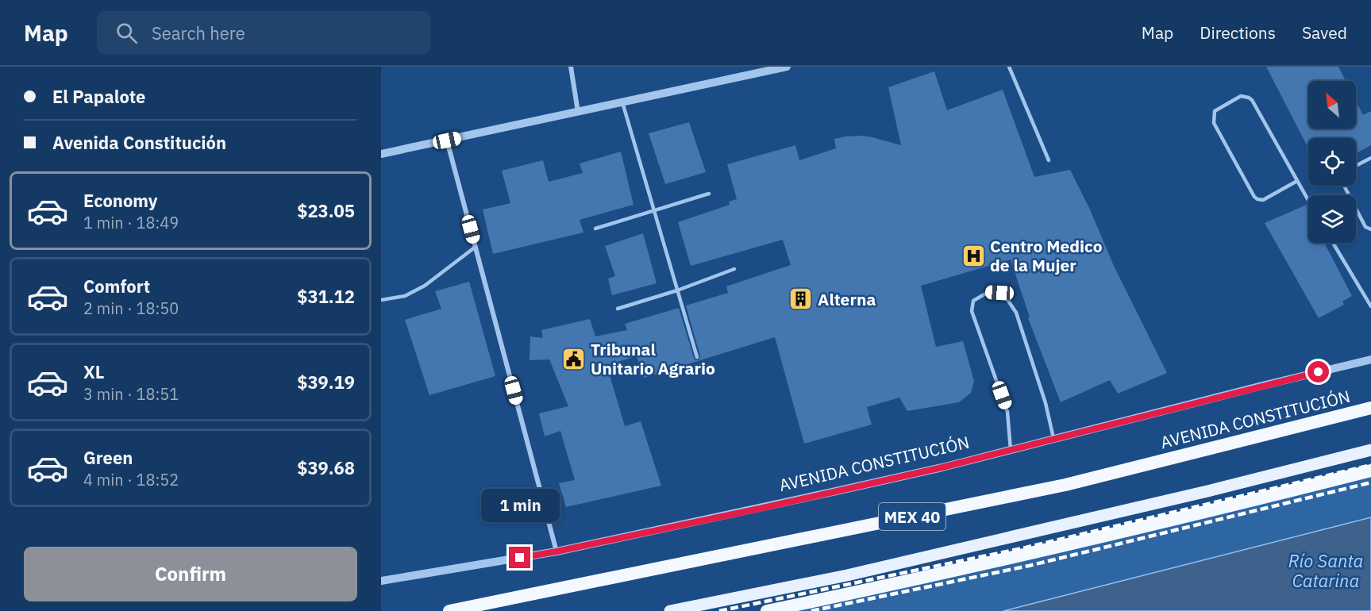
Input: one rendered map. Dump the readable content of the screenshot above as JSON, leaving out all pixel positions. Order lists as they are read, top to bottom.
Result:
{
  "streets": {
    "highway": ["AVENIDA CONSTITUCIÓN", "MEX 40"]
  },
  "water": ["Río Santa Catarina"],
  "places": {
    "hospital": ["Centro Medico de la Mujer"],
    "building": ["Alterna"],
    "public building": ["Tribunal Unitario Agrario"]
  },
  "north": "top left",
  "page": {
    "header": "Map",
    "search": "Search here",
    "nav": ["Map", "Directions", "Saved"],
    "banner": ["El Papalote", "Avenida Constitución"],
    "list": [
      {
        "name": "Economy",
        "note": "1 min · 18:49",
        "value": "$23.05"
      },
      {
        "name": "Comfort",
        "note": "2 min · 18:50",
        "value": "$31.12"
      },
      {
        "name": "XL",
        "note": "3 min · 18:51",
        "value": "$39.19"
      },
      {
        "name": "Green",
        "note": "4 min · 18:52",
        "value": "$39.68"
      }
    ],
    "bubble": "1 min",
    "buttons": "Confirm"
  }
}
